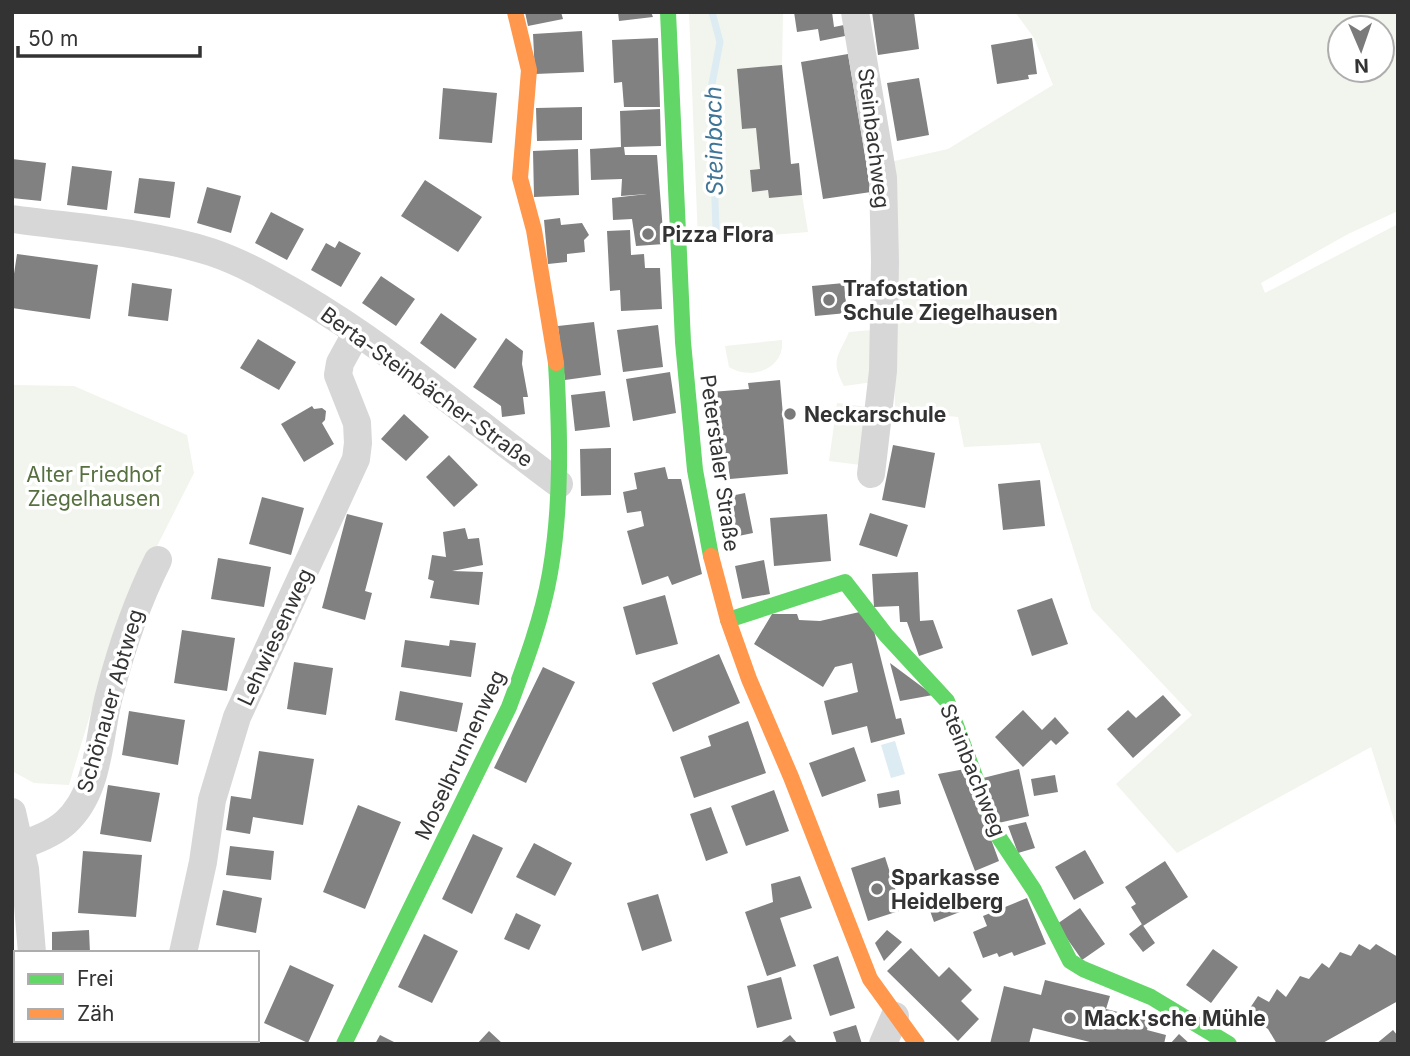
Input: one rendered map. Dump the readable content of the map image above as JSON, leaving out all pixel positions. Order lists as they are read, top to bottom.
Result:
{
  "streets": {
    "street": [
      "Steinbachweg",
      "Berta-Steinbächer-Straße",
      "Peterstaler Straße",
      "Lehwiesenweg",
      "Schönauer Abtweg",
      "Moselbrunnenweg"
    ]
  },
  "crossings": [
    ["Steinbachweg", "Peterstaler Straße"],
    ["Berta-Steinbächer-Straße", "Lehwiesenweg"],
    ["Berta-Steinbächer-Straße", "Moselbrunnenweg"]
  ],
  "water": ["Steinbach"],
  "parks": ["Alter Friedhof Ziegelhausen"],
  "places": [
    "Pizza Flora",
    "Trafostation Schule Ziegelhausen",
    "Neckarschule",
    "Sparkasse Heidelberg",
    "Mack'sche Mühle"
  ],
  "legend": ["Frei", "Zäh"],
  "scale_bar": "50 m",
  "north": "bottom"
}
